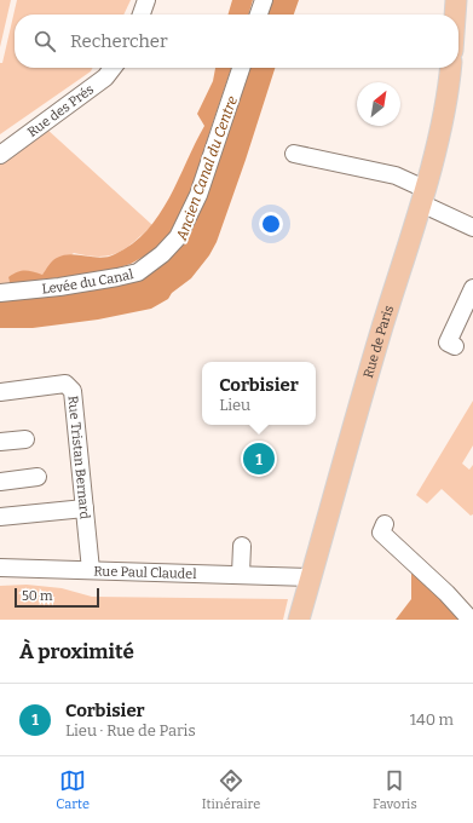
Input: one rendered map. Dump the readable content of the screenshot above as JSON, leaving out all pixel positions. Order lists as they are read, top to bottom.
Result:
{
  "streets": {
    "main road": ["Rue de Paris"],
    "street": [
      "Rue des Prés",
      "Levée du Canal",
      "Rue Tristan Bernard",
      "Rue Paul Claudel"
    ]
  },
  "crossings": [
    ["Rue de Paris", "Rue Paul Claudel"],
    ["Rue Tristan Bernard", "Rue Paul Claudel"]
  ],
  "water": ["Ancien Canal du Centre"],
  "scale_bar": "50 m",
  "north": "top right",
  "page": {
    "search": "Rechercher",
    "popup": ["Corbisier", "Lieu"],
    "pins": "1",
    "scale": "50 m",
    "heading": "À proximité",
    "list": [
      {
        "mark": "1",
        "name": "Corbisier",
        "note": "Lieu · Rue de Paris",
        "value": "140 m"
      }
    ],
    "nav": ["Carte", "Itinéraire", "Favoris"]
  }
}
